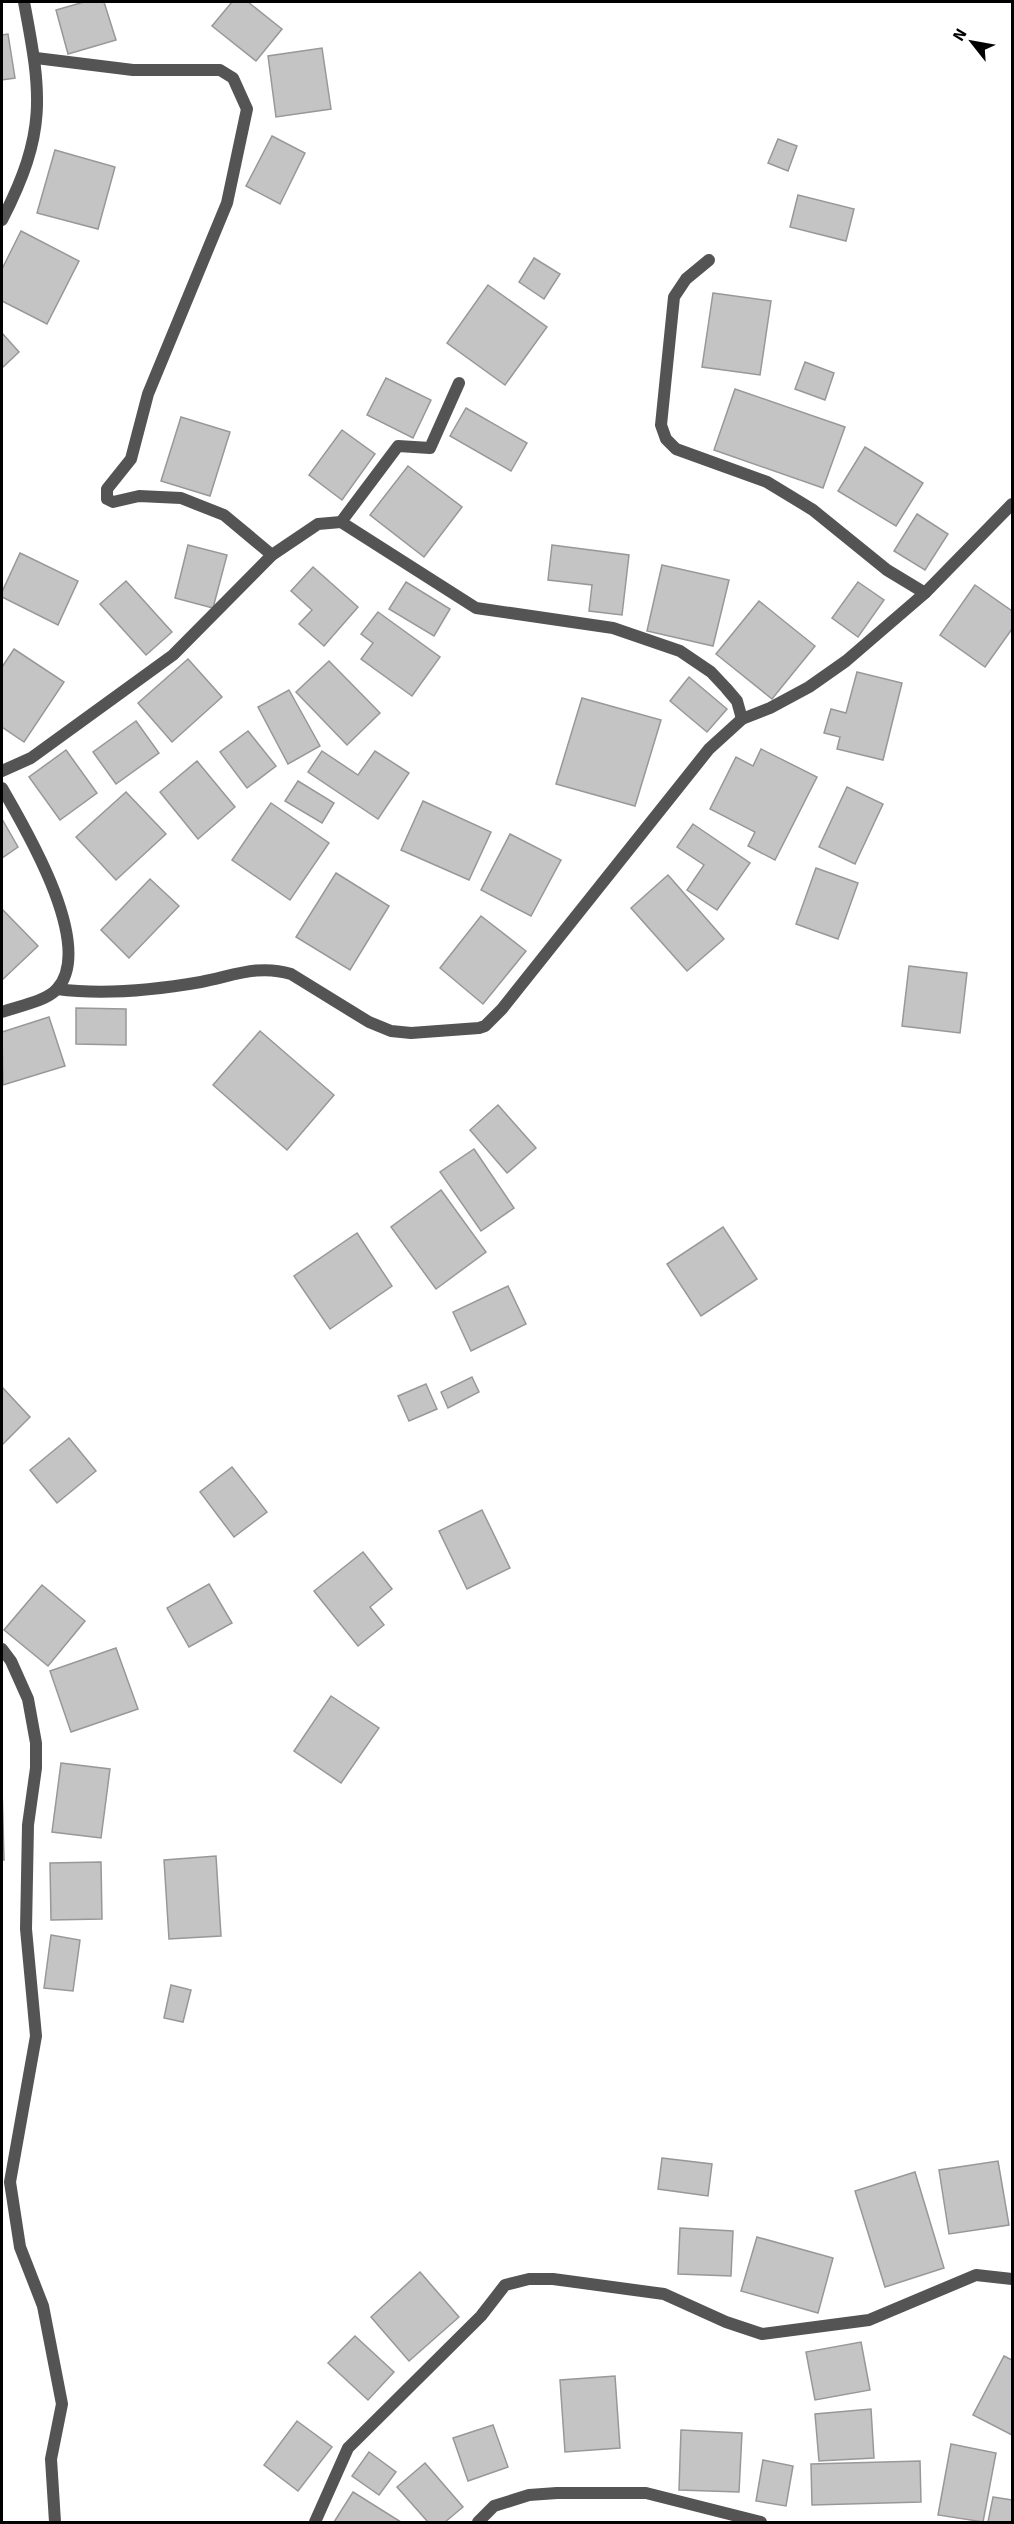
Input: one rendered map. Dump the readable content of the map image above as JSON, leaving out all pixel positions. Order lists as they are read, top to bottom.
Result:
{
  "north": "top left"
}
